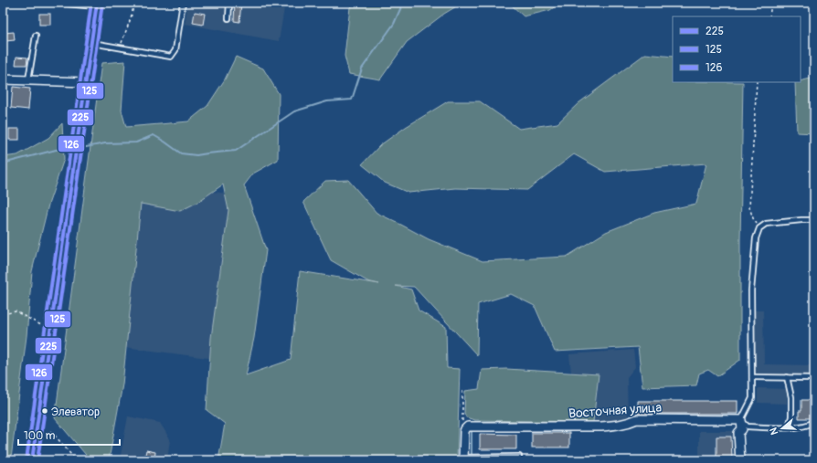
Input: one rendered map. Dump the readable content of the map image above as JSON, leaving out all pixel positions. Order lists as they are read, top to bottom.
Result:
{
  "streets": {
    "street": ["Восточная улица"]
  },
  "places": ["Элеватор"],
  "lines": ["transit line 225", "transit line 126", "transit line 125"],
  "legend": ["225", "125", "126"],
  "scale_bar": "100 m",
  "north": "left"
}
